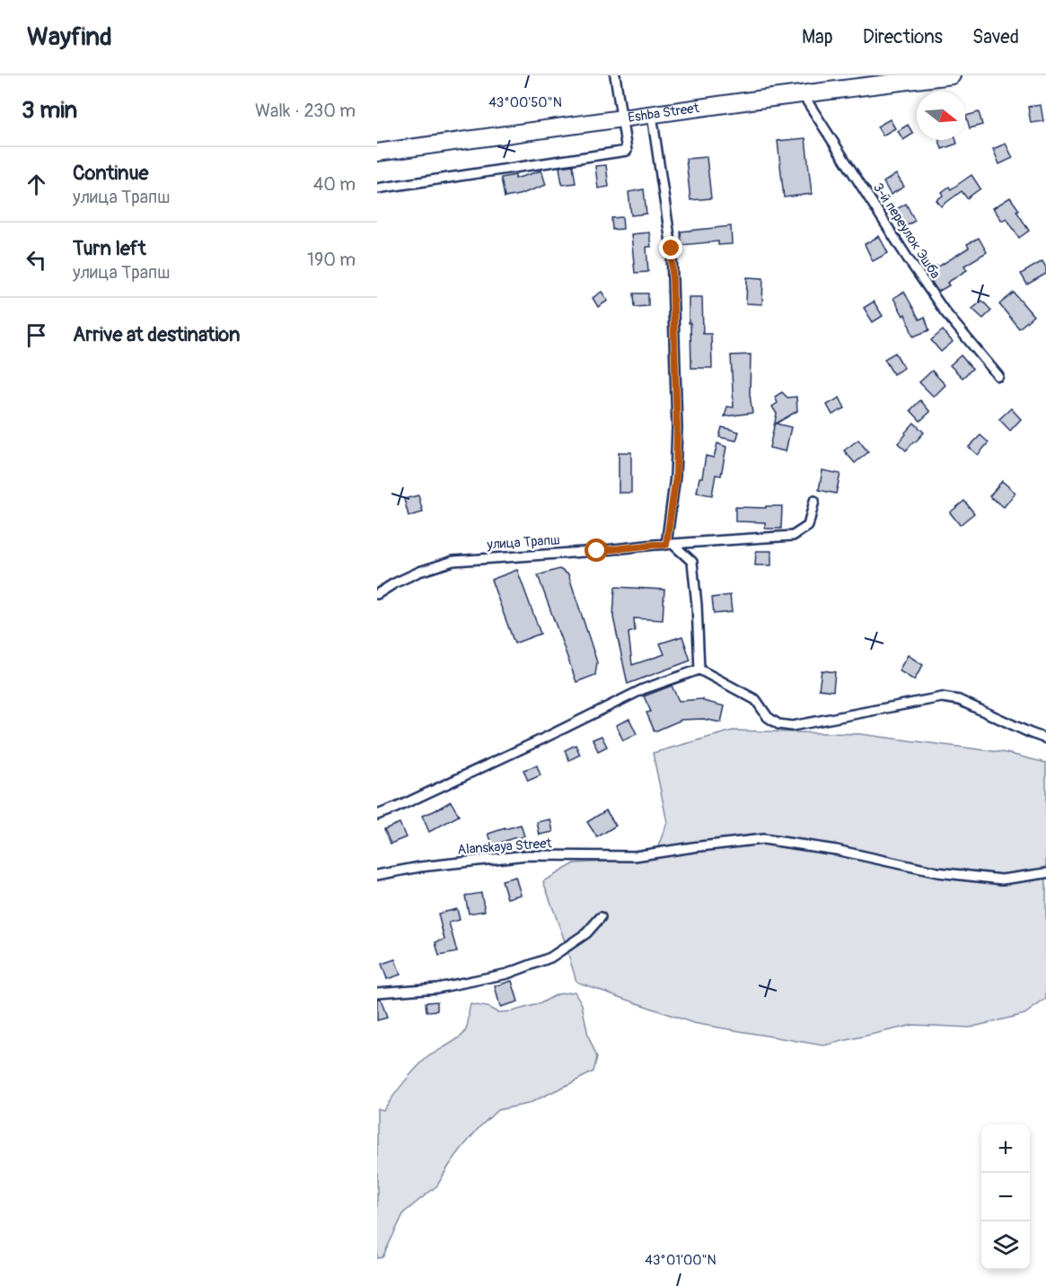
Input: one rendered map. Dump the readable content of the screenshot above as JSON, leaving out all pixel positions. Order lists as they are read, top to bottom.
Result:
{
  "streets": {
    "highway": ["Eshba Street"],
    "street": ["3-й переулок Эшба", "улица Трапш", "Alanskaya Street"]
  },
  "crossings": [
    ["Eshba Street", "3-й переулок Эшба"]
  ],
  "north": "right",
  "page": {
    "header": "Wayfind",
    "nav": ["Map", "Directions", "Saved"],
    "heading": ["3 min", "Walk · 230 m"],
    "list": [
      ["Continue", "улица Трапш", "40 m"],
      ["Turn left", "улица Трапш", "190 m"],
      "Arrive at destination"
    ],
    "map_buttons": ["+", "−"]
  },
  "coordinates": ["43°00'50\"N", "43°01'00\"N"]
}
